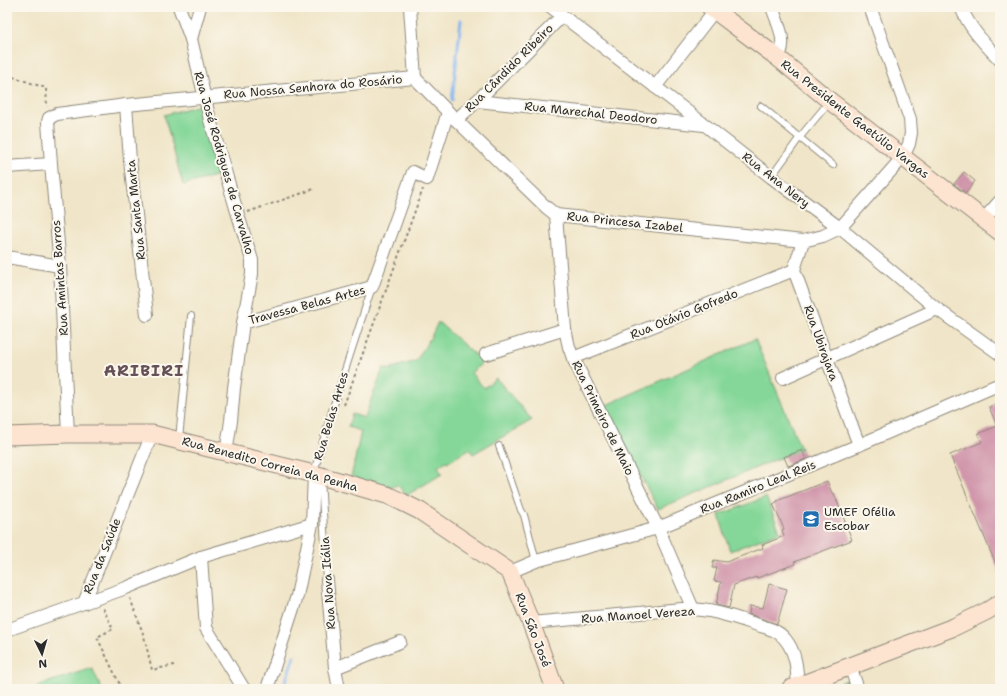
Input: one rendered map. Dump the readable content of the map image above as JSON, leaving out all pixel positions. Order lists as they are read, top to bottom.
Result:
{
  "streets": {
    "street": [
      "Rua Cândido Ribeiro",
      "Rua Nossa Senhora do Rosário",
      "Rua Marechal Deodoro",
      "Rua Presidente Gaetúlio Vargas",
      "Rua José Rodrigues de Carvalho",
      "Rua Ana Nery",
      "Rua Santa Marta",
      "Rua Princesa Izabel",
      "Rua Amintas Barros",
      "Travessa Belas Artes",
      "Rua Otávio Gofredo",
      "Rua Ubirajara",
      "Rua Belas Artes",
      "Rua Primeiro de Maio",
      "Rua Benedito Correia da Penha",
      "Rua Ramiro Leal Reis",
      "Rua da Saúde",
      "Rua Nova Itália",
      "Rua Manoel Vereza",
      "Rua São José"
    ]
  },
  "crossings": [
    ["Rua Cândido Ribeiro", "Rua Marechal Deodoro"],
    ["Rua Cândido Ribeiro", "Rua Ana Nery"],
    ["Rua Cândido Ribeiro", "Rua Princesa Izabel"],
    ["Rua Nossa Senhora do Rosário", "Rua José Rodrigues de Carvalho"],
    ["Rua Nossa Senhora do Rosário", "Rua Santa Marta"],
    ["Rua Nossa Senhora do Rosário", "Rua Princesa Izabel"],
    ["Rua Nossa Senhora do Rosário", "Rua Amintas Barros"],
    ["Rua Marechal Deodoro", "Rua Ana Nery"],
    ["Rua José Rodrigues de Carvalho", "Travessa Belas Artes"],
    ["Rua José Rodrigues de Carvalho", "Rua Benedito Correia da Penha"],
    ["Rua Ana Nery", "Rua Princesa Izabel"],
    ["Rua Princesa Izabel", "Rua Primeiro de Maio"],
    ["Rua Amintas Barros", "Rua Benedito Correia da Penha"],
    ["Travessa Belas Artes", "Rua Belas Artes"],
    ["Rua Otávio Gofredo", "Rua Ubirajara"],
    ["Rua Otávio Gofredo", "Rua Primeiro de Maio"],
    ["Rua Ubirajara", "Rua Ramiro Leal Reis"],
    ["Rua Belas Artes", "Rua Benedito Correia da Penha"],
    ["Rua Belas Artes", "Rua Nova Itália"],
    ["Rua Primeiro de Maio", "Rua Ramiro Leal Reis"],
    ["Rua Primeiro de Maio", "Rua Manoel Vereza"],
    ["Rua Benedito Correia da Penha", "Rua Ramiro Leal Reis"],
    ["Rua Benedito Correia da Penha", "Rua da Saúde"],
    ["Rua Benedito Correia da Penha", "Rua Nova Itália"],
    ["Rua Benedito Correia da Penha", "Rua São José"],
    ["Rua Ramiro Leal Reis", "Rua São José"],
    ["Rua Manoel Vereza", "Rua São José"]
  ],
  "districts": ["ARIBIRI"],
  "places": {
    "school or university": ["UMEF Ofélia Escobar"]
  },
  "north": "bottom"
}
